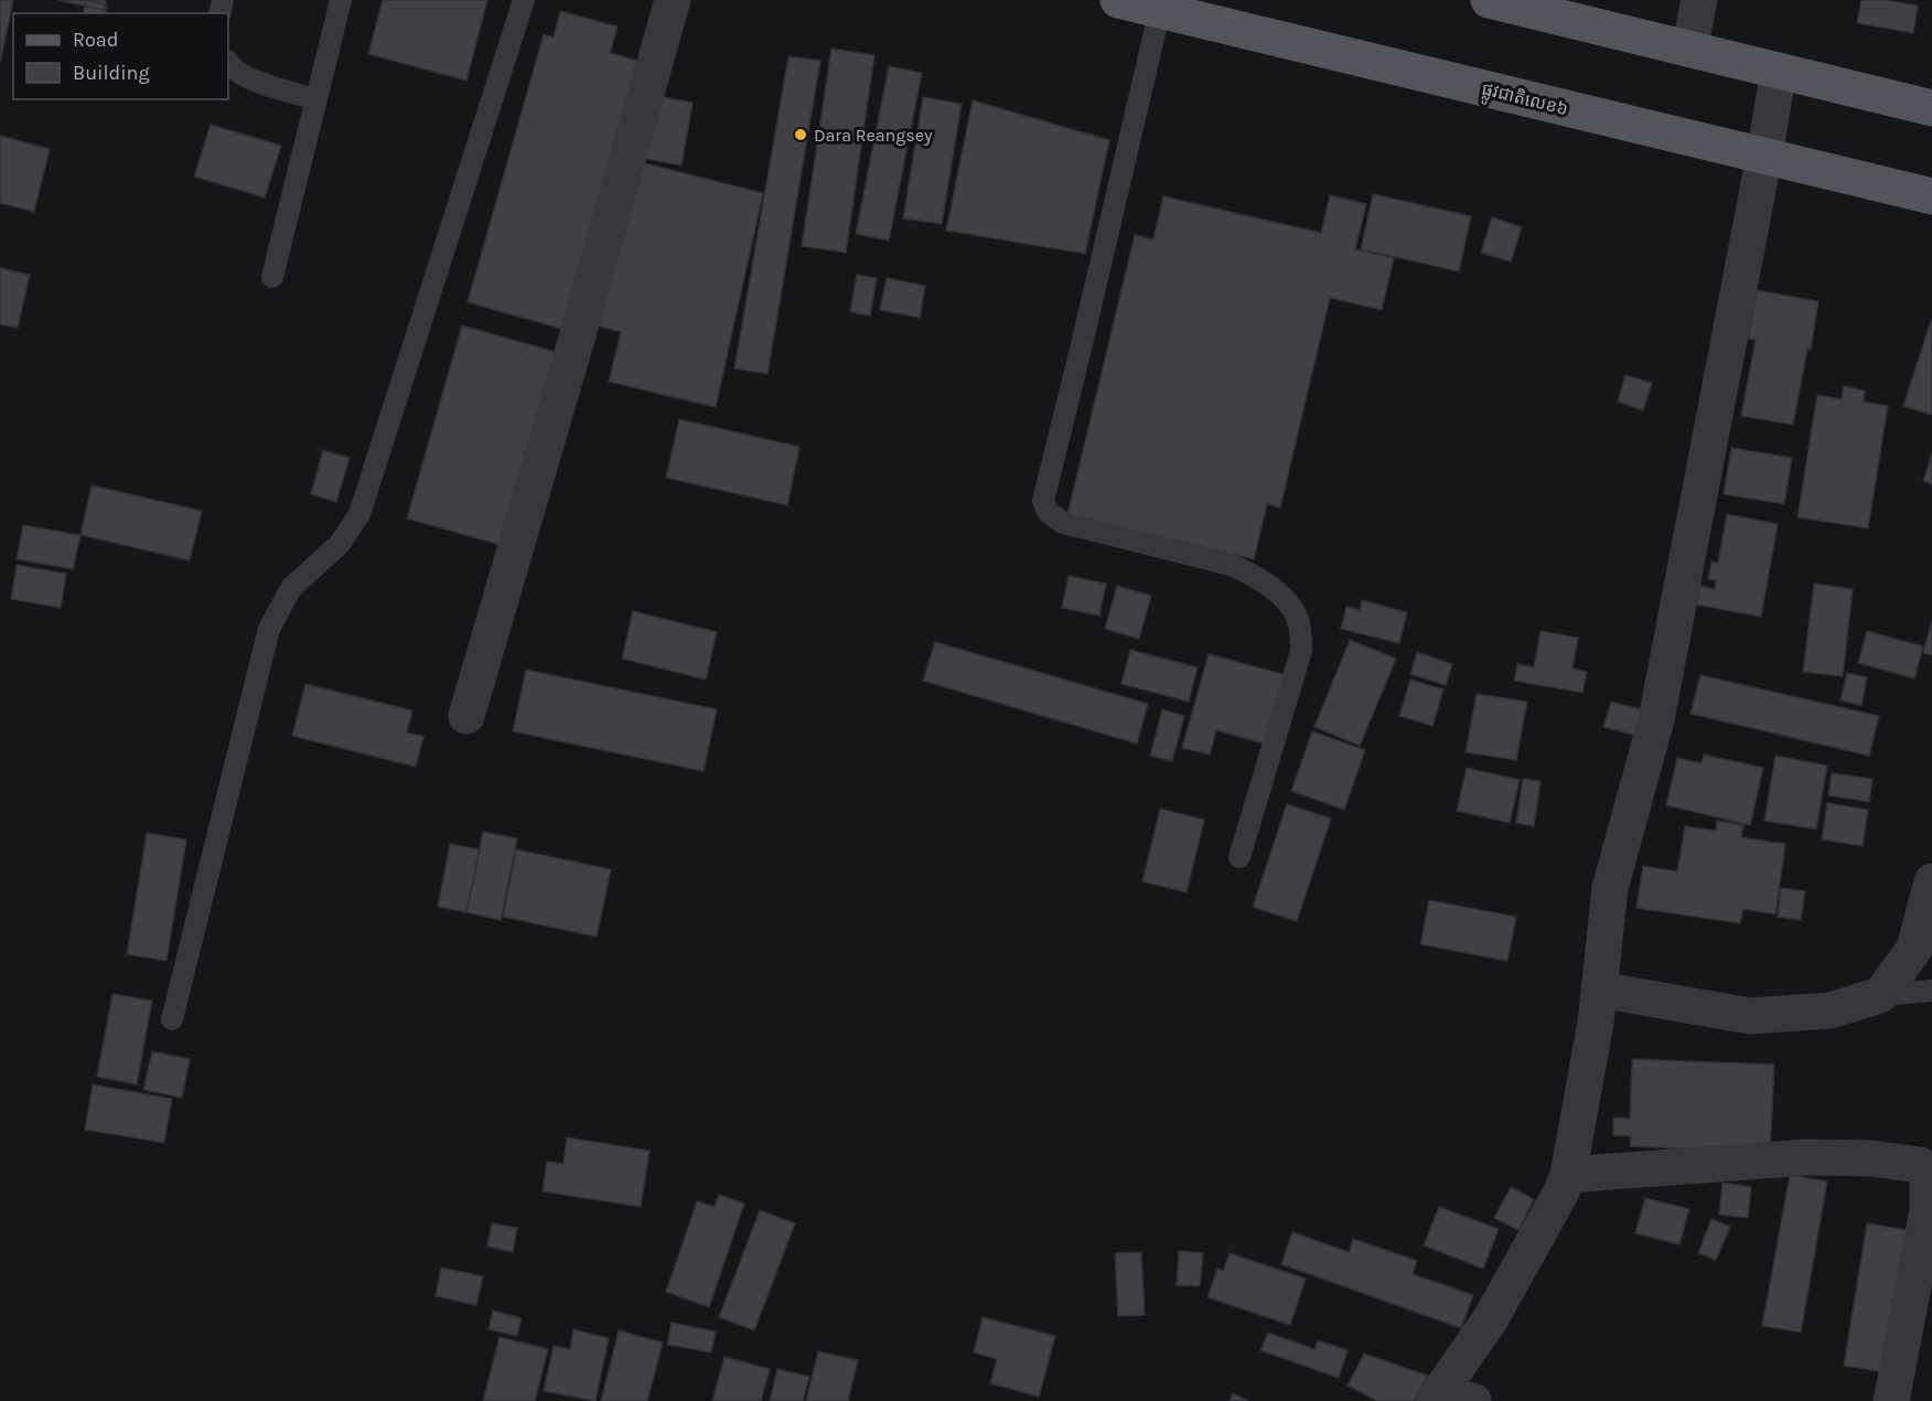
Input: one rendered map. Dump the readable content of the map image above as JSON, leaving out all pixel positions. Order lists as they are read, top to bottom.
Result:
{
  "streets": {
    "main road": ["ផ្លូវជាតិលេខ៦"]
  },
  "places": ["Dara Reangsey"],
  "legend": ["Road", "Building"]
}
